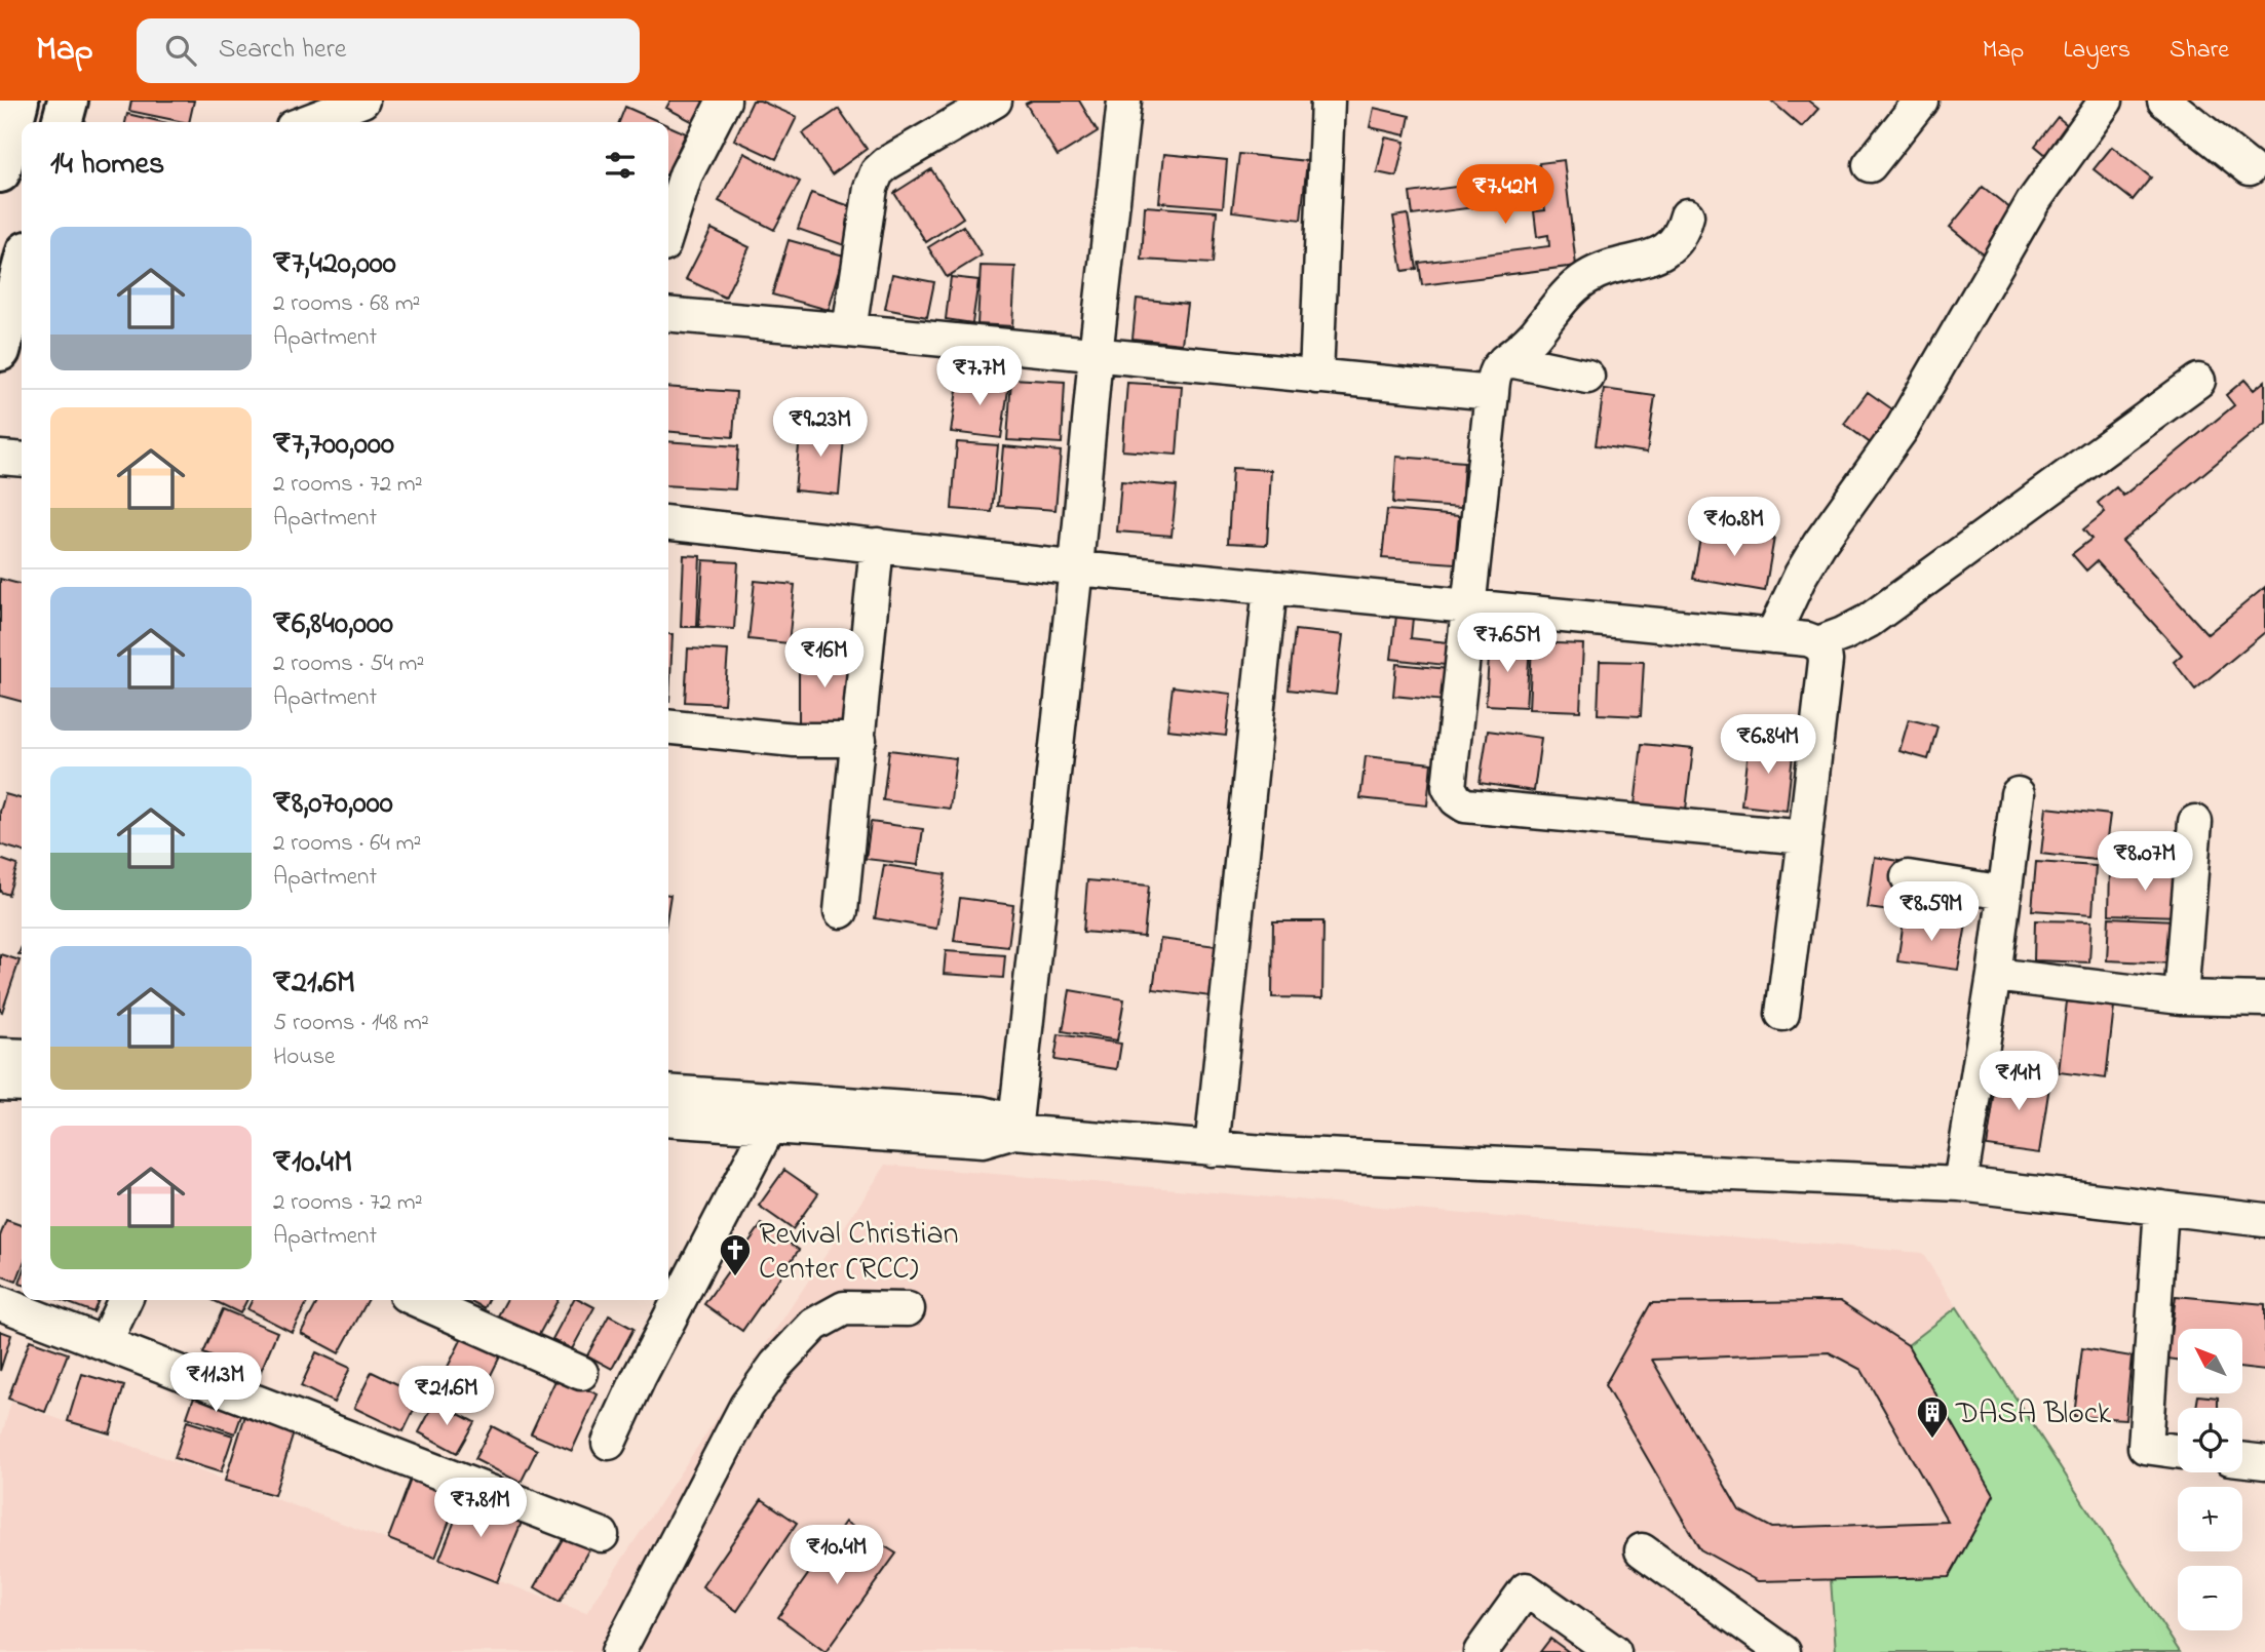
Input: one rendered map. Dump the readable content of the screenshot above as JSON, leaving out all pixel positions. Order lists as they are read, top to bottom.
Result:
{
  "places": {
    "church": ["Revival Christian Center (RCC)"],
    "building": ["DASA Block"]
  },
  "north": "top left",
  "page": {
    "header": "Map",
    "search": "Search here",
    "nav": ["Map", "Layers", "Share"],
    "heading": "14 homes",
    "price": [
      "₹7.42M",
      "₹7.7M",
      "₹9.23M",
      "₹10.8M",
      "₹7.65M",
      "₹16M",
      "₹6.84M",
      "₹8.07M",
      "₹8.59M",
      "₹14M",
      "₹11.3M",
      "₹21.6M",
      "₹7.81M",
      "₹10.4M"
    ],
    "list": [
      {
        "name": "₹7,420,000",
        "note": "2 rooms · 68 m² · Apartment"
      },
      {
        "name": "₹7,700,000",
        "note": "2 rooms · 72 m² · Apartment"
      },
      {
        "name": "₹6,840,000",
        "note": "2 rooms · 54 m² · Apartment"
      },
      {
        "name": "₹8,070,000",
        "note": "2 rooms · 64 m² · Apartment"
      },
      {
        "name": "₹21.6M",
        "note": "5 rooms · 148 m² · House"
      },
      {
        "name": "₹10.4M",
        "note": "2 rooms · 72 m² · Apartment"
      }
    ],
    "map_buttons": ["+", "−"]
  }
}
